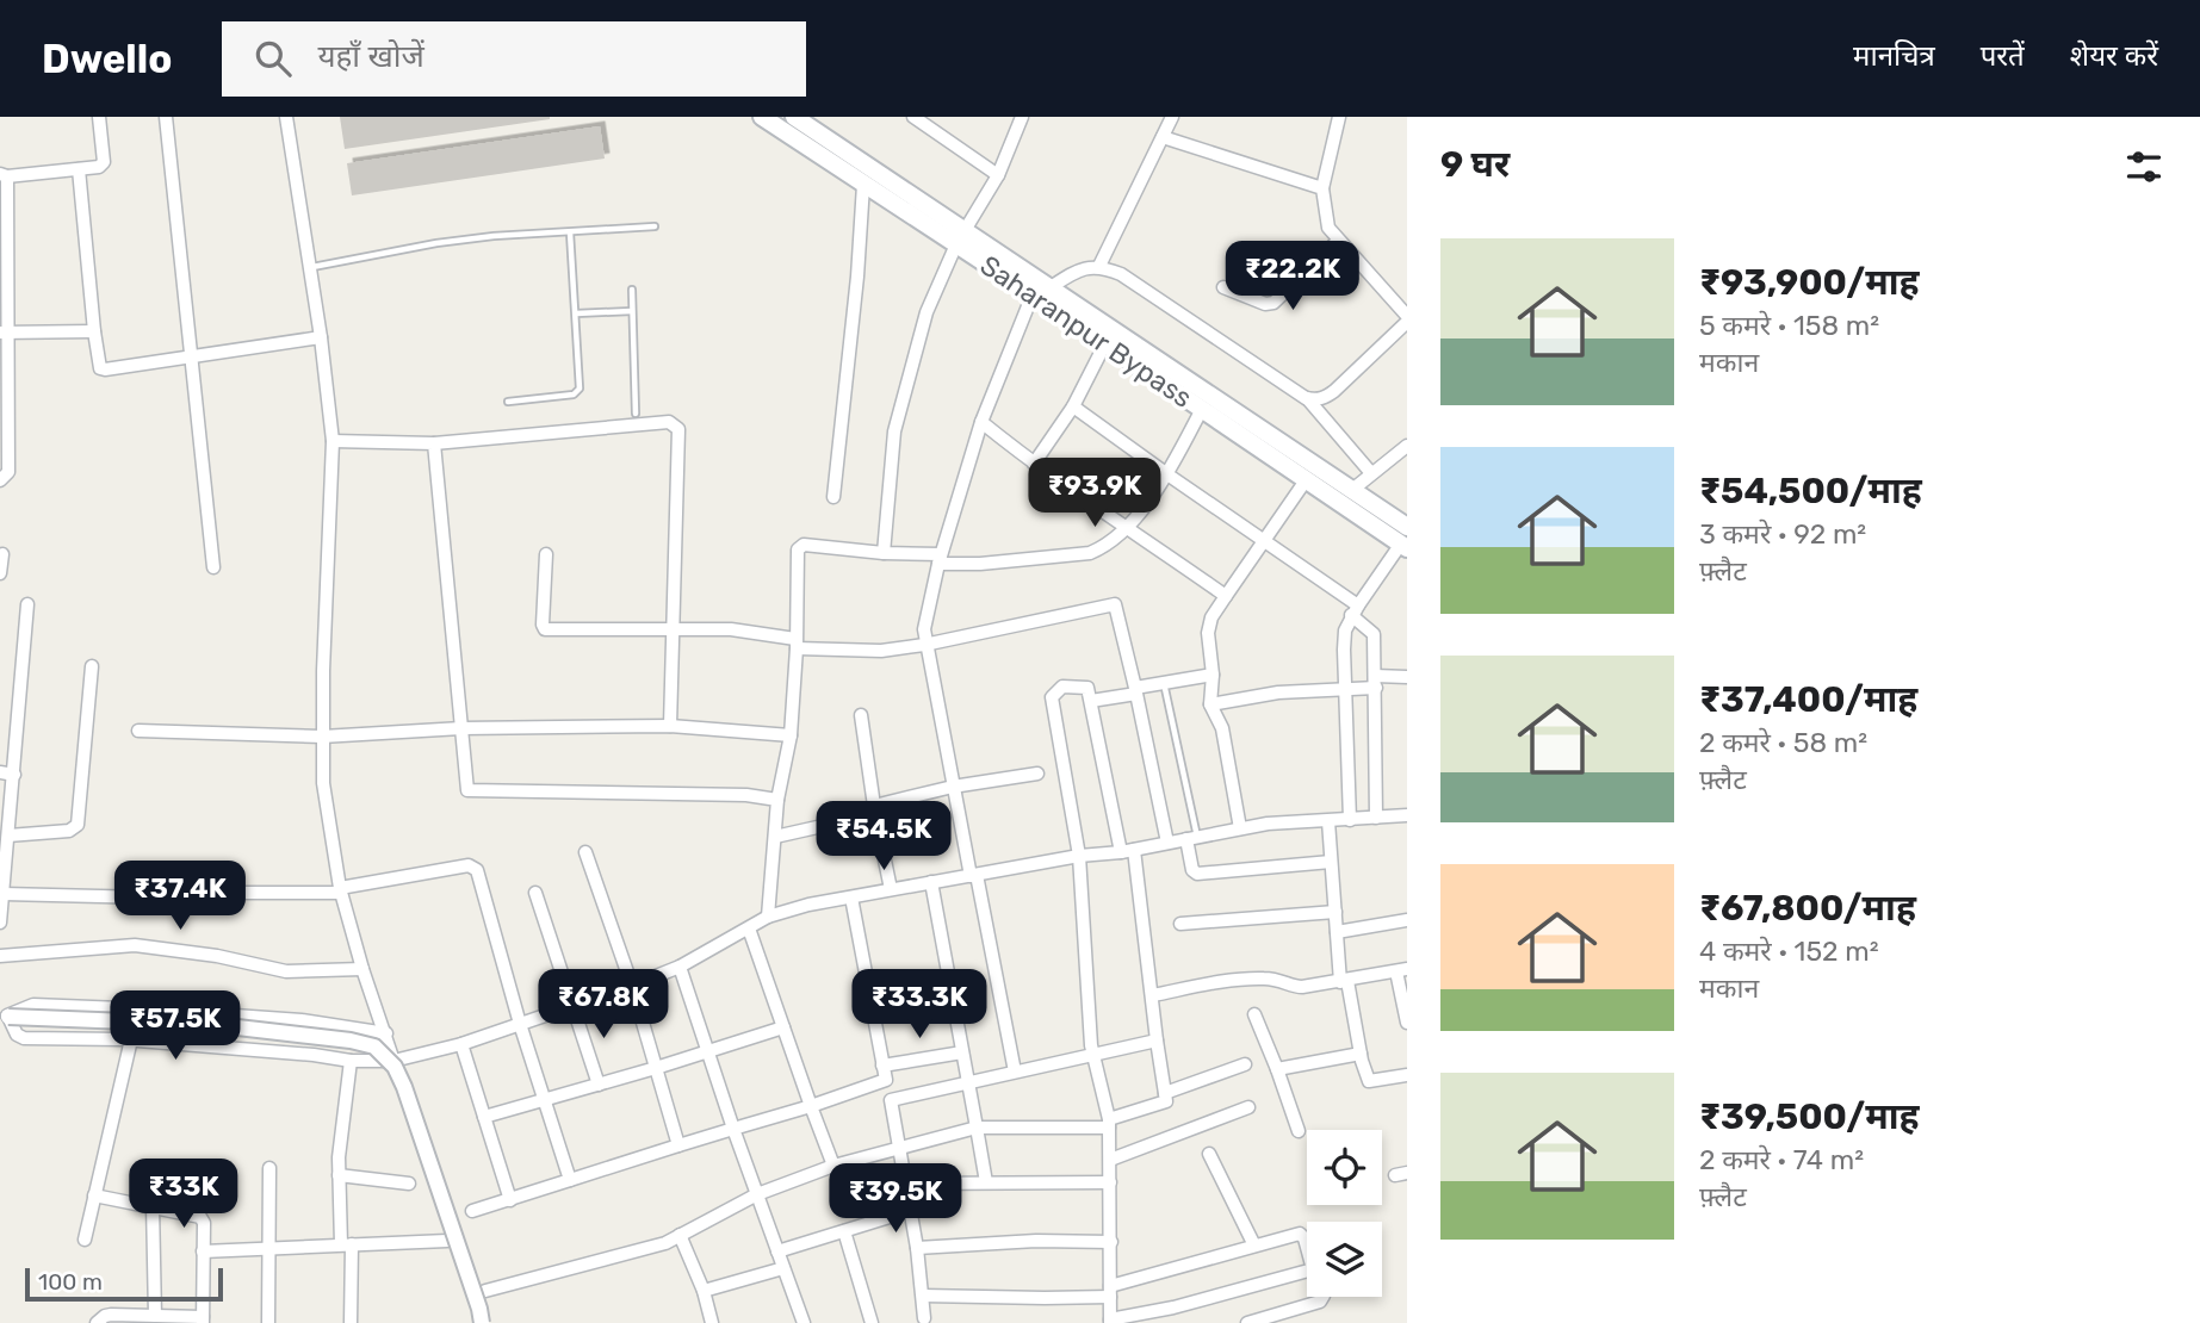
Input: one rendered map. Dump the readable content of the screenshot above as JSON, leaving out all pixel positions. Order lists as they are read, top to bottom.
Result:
{
  "streets": {
    "main road": ["Saharanpur Bypass"]
  },
  "scale_bar": "100 m",
  "page": {
    "header": "Dwello",
    "search": "यहाँ खोजें",
    "nav": ["मानचित्र", "परतें", "शेयर करें"],
    "heading": "9 घर",
    "list": [
      {
        "name": "₹93,900/माह",
        "note": "5 कमरे · 158 m² · मकान"
      },
      {
        "name": "₹54,500/माह",
        "note": "3 कमरे · 92 m² · फ़्लैट"
      },
      {
        "name": "₹37,400/माह",
        "note": "2 कमरे · 58 m² · फ़्लैट"
      },
      {
        "name": "₹67,800/माह",
        "note": "4 कमरे · 152 m² · मकान"
      },
      {
        "name": "₹39,500/माह",
        "note": "2 कमरे · 74 m² · फ़्लैट"
      }
    ],
    "price": [
      "₹22.2K",
      "₹93.9K",
      "₹54.5K",
      "₹37.4K",
      "₹67.8K",
      "₹33.3K",
      "₹57.5K",
      "₹33K",
      "₹39.5K"
    ],
    "scale": "100 m"
  }
}
